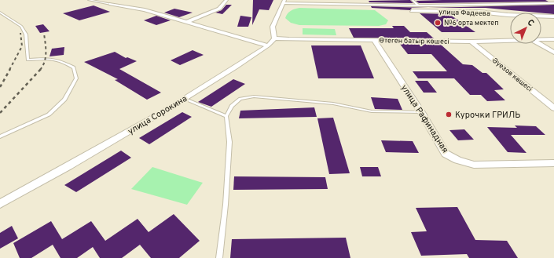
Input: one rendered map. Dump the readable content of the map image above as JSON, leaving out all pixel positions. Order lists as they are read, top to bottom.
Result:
{
  "streets": {
    "street": [
      "улица Фадеева",
      "Өтеген батыр көшесі",
      "Әуезов көшесі",
      "улица Сорокина",
      "улица Рафинадная"
    ]
  },
  "crossings": [
    ["Өтеген батыр көшесі", "Әуезов көшесі"],
    ["Өтеген батыр көшесі", "улица Сорокина"],
    ["Өтеген батыр көшесі", "улица Рафинадная"]
  ],
  "places": ["№6 орта мектеп", "Курочки ГРИЛЬ"],
  "north": "top right"
}
